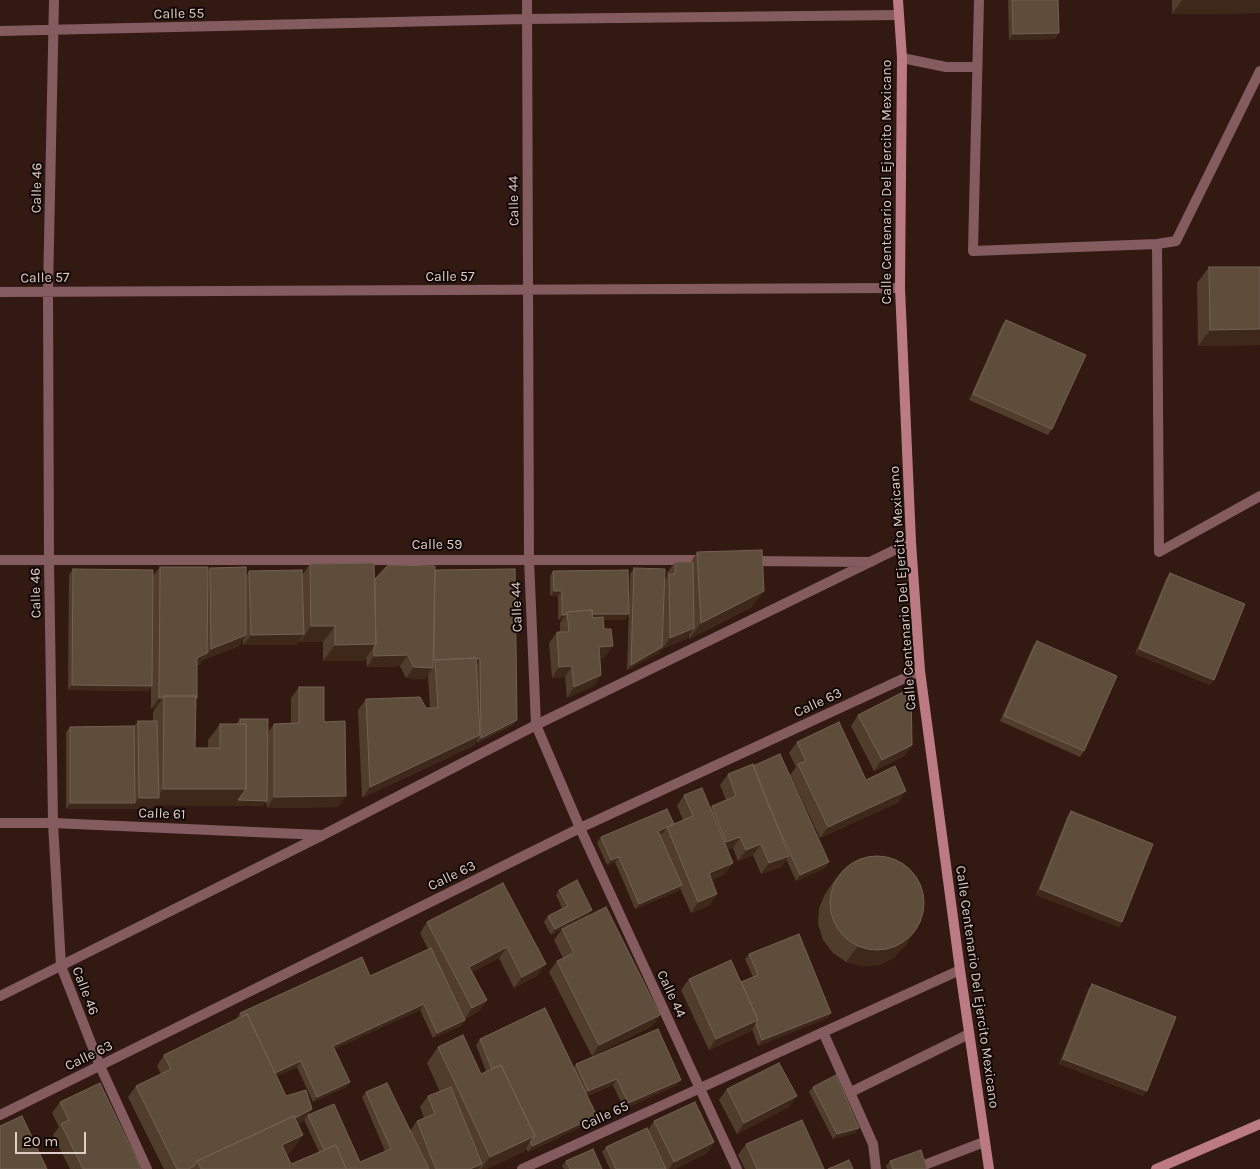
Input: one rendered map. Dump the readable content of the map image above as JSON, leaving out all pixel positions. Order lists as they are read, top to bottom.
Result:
{
  "streets": {
    "main road": ["Calle Centenario Del Ejercito Mexicano"],
    "street": [
      "Calle 55",
      "Calle 46",
      "Calle 44",
      "Calle 57",
      "Calle 59",
      "Calle 63",
      "Calle 61",
      "Calle 65"
    ]
  },
  "crossings": [
    ["Calle 55", "Calle Centenario Del Ejercito Mexicano"],
    ["Calle 55", "Calle 46"],
    ["Calle 55", "Calle 44"],
    ["Calle Centenario Del Ejercito Mexicano", "Calle 57"],
    ["Calle Centenario Del Ejercito Mexicano", "Calle 63"],
    ["Calle Centenario Del Ejercito Mexicano", "Calle 65"],
    ["Calle 46", "Calle 57"],
    ["Calle 46", "Calle 59"],
    ["Calle 46", "Calle 63"],
    ["Calle 46", "Calle 61"],
    ["Calle 44", "Calle 57"],
    ["Calle 44", "Calle 59"],
    ["Calle 44", "Calle 63"],
    ["Calle 44", "Calle 65"]
  ],
  "scale_bar": "20 m"
}
